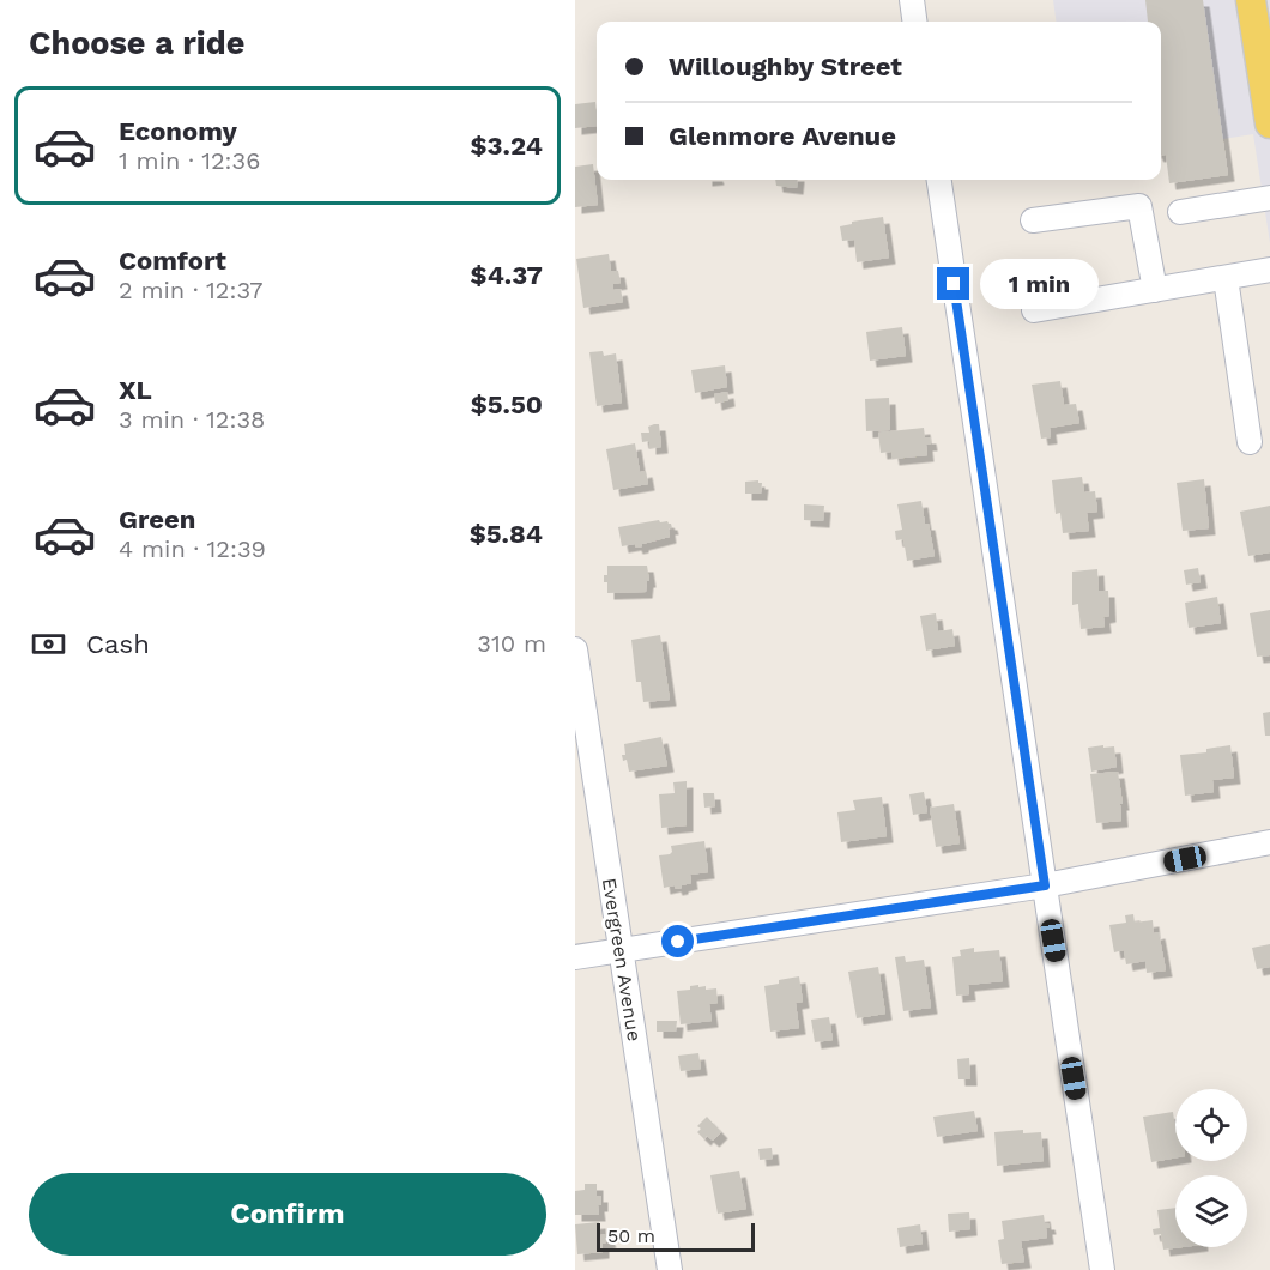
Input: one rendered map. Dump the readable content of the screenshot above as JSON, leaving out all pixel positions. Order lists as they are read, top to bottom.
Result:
{
  "streets": {
    "street": ["Evergreen Avenue"]
  },
  "scale_bar": "50 m",
  "page": {
    "heading": "Choose a ride",
    "banner": ["Willoughby Street", "Glenmore Avenue"],
    "list": [
      {
        "name": "Economy",
        "note": "1 min · 12:36",
        "value": "$3.24"
      },
      {
        "name": "Comfort",
        "note": "2 min · 12:37",
        "value": "$4.37"
      },
      {
        "name": "XL",
        "note": "3 min · 12:38",
        "value": "$5.50"
      },
      {
        "name": "Green",
        "note": "4 min · 12:39",
        "value": "$5.84"
      }
    ],
    "bubble": "1 min",
    "pay": ["Cash", "310 m"],
    "buttons": "Confirm",
    "scale": "50 m"
  }
}
